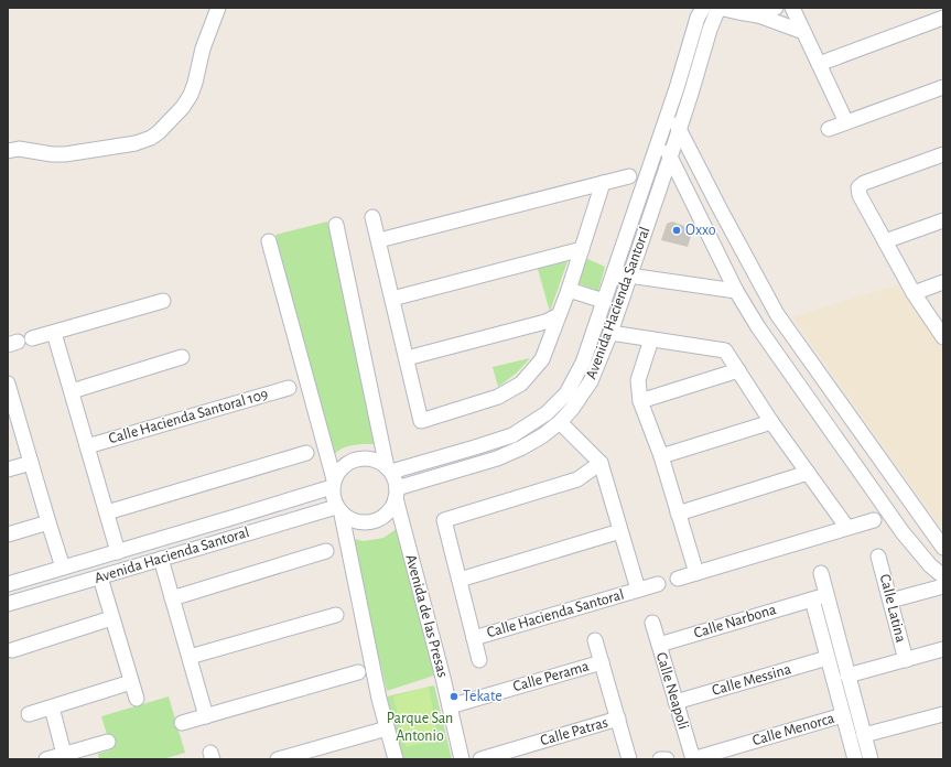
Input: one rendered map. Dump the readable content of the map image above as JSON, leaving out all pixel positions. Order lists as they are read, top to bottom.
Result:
{
  "streets": {
    "street": [
      "Avenida Hacienda Santoral",
      "Calle Hacienda Santoral 109",
      "Calle Latina",
      "Calle Hacienda Santoral",
      "Avenida de las Presas",
      "Calle Narbona",
      "Calle Perama",
      "Calle Messina",
      "Calle Neapoli",
      "Calle Menorca",
      "Calle Patras"
    ]
  },
  "crossings": [
    ["Avenida Hacienda Santoral", "Calle Hacienda Santoral 109"],
    ["Avenida Hacienda Santoral", "Calle Hacienda Santoral"],
    ["Avenida Hacienda Santoral", "Avenida de las Presas"],
    ["Avenida de las Presas", "Calle Perama"],
    ["Calle Narbona", "Calle Neapoli"],
    ["Calle Messina", "Calle Neapoli"],
    ["Calle Neapoli", "Calle Menorca"]
  ],
  "parks": ["Parque San Antonio"],
  "places": ["Oxxo", "Tekate"]
}
